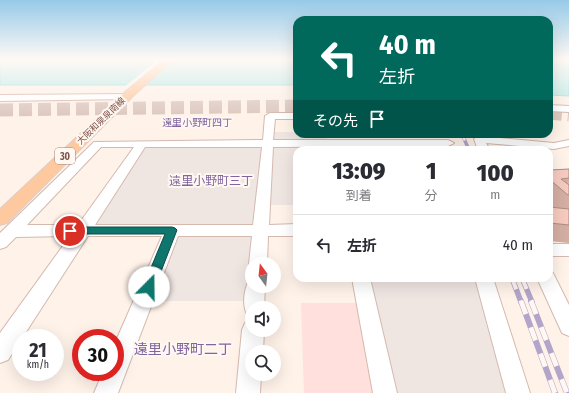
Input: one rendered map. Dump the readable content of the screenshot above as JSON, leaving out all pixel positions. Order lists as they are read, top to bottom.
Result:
{
  "streets": {
    "main road": ["大阪和泉泉南線", "30"]
  },
  "districts": ["遠里小野町四丁", "遠里小野町三丁", "遠里小野町二丁"],
  "north": "top",
  "page": {
    "turn": ["40 m", "左折"],
    "then": "その先",
    "eta": [
      "13:09",
      "到着",
      "1",
      "分",
      "100",
      "m"
    ],
    "list": [
      {
        "name": "左折",
        "value": "40 m"
      }
    ],
    "speed": "21 km/h",
    "limit": "30"
  }
}
